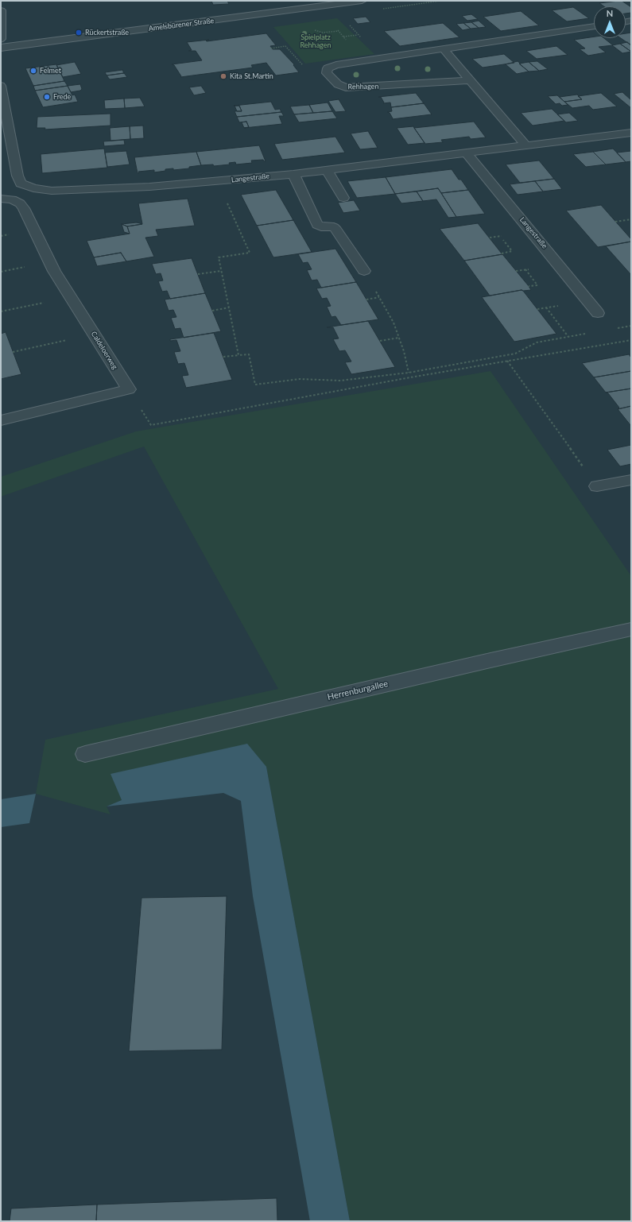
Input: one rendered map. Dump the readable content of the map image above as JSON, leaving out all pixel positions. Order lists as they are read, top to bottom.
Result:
{
  "streets": {
    "street": [
      "Amelsbürener Straße",
      "Rehhagen",
      "Langestraße",
      "Caldeloerweg",
      "Herrenburgallee"
    ]
  },
  "parks": ["Spielplatz Rehhagen"],
  "places": [
    "Rückertstraße",
    "Felmet",
    "Kita St.Martin",
    "Frede"
  ],
  "north": "top"
}
